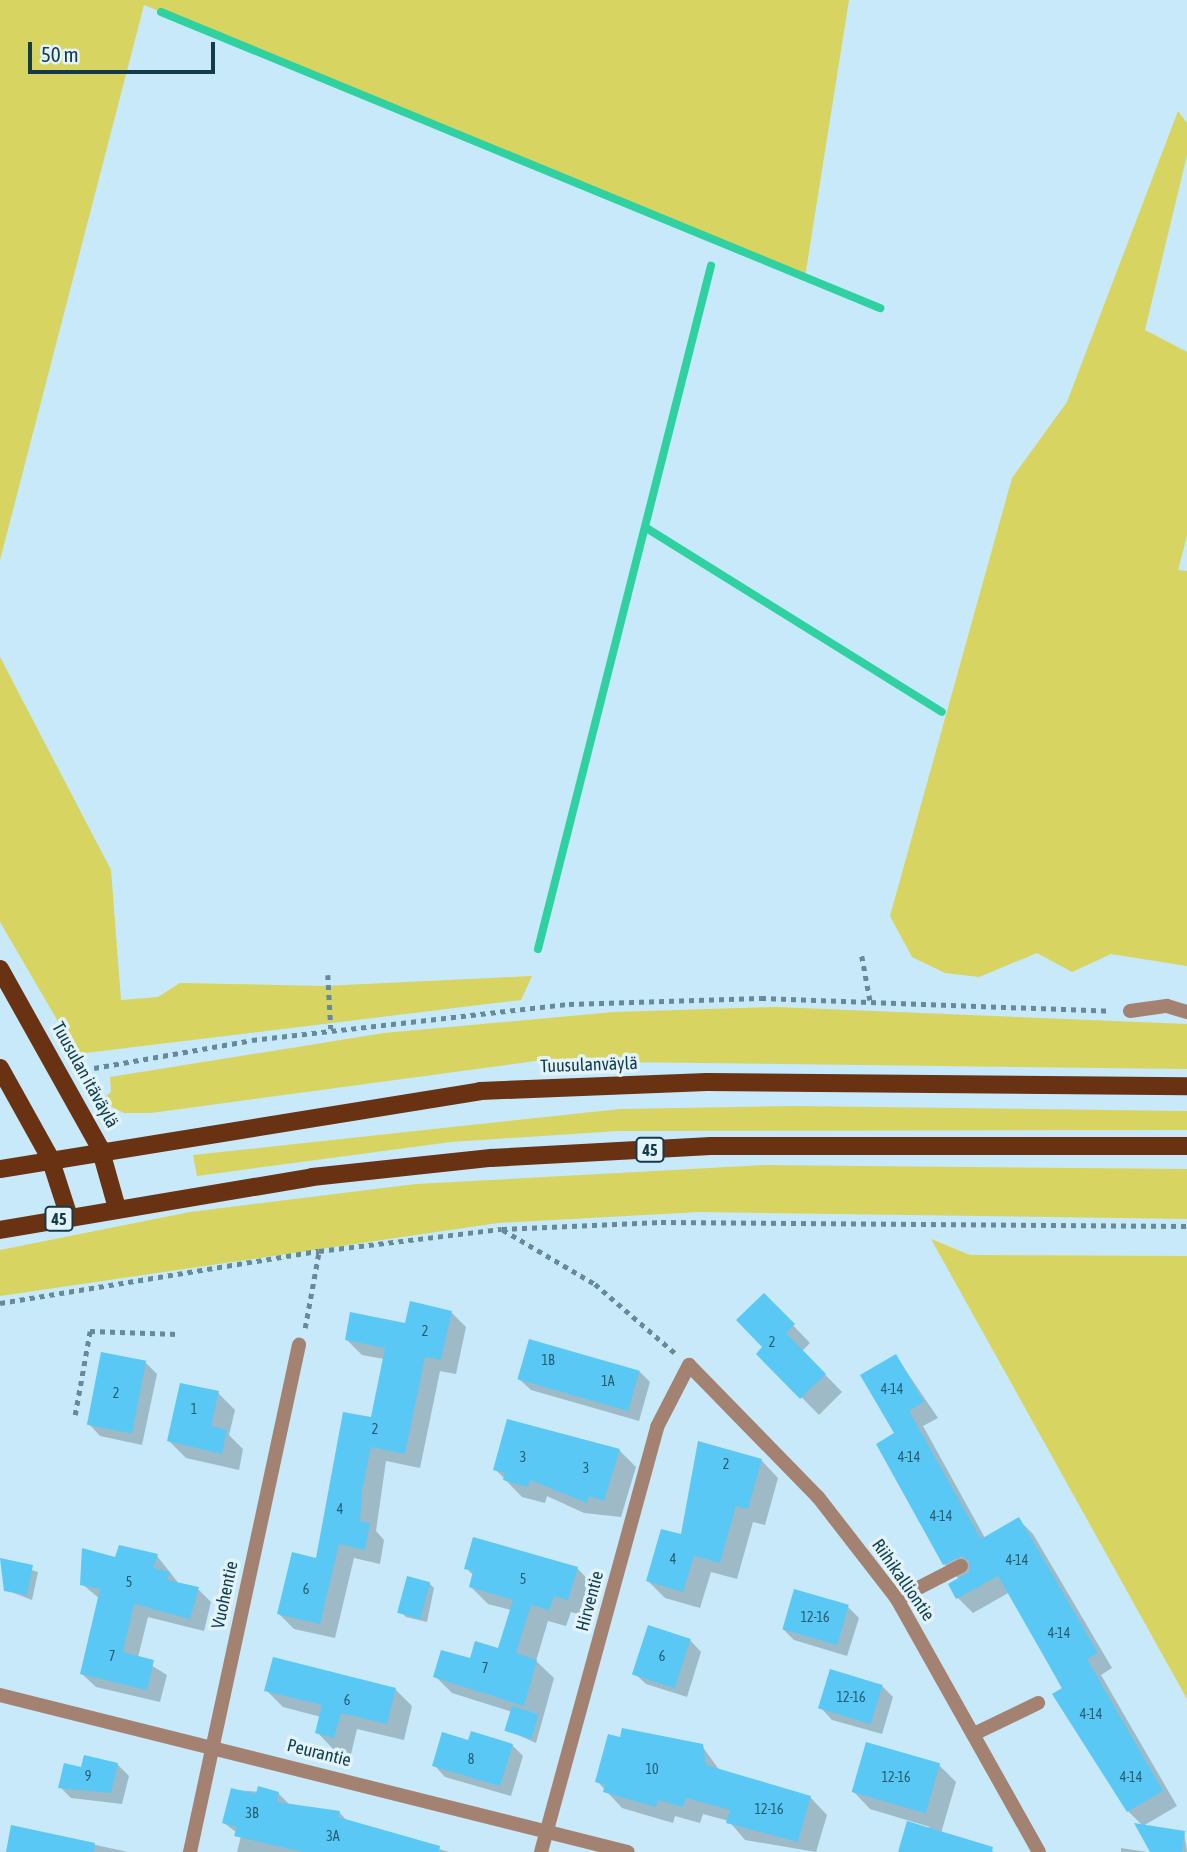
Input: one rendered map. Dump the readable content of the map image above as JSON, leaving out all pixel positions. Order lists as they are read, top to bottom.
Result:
{
  "streets": {
    "main road": ["Tuusulanväylä", "Tuusulan itäväylä", "45"],
    "street": [
      "Riihikalliontie",
      "Vuohentie",
      "Hirventie",
      "Peurantie"
    ]
  },
  "crossings": [
    ["Tuusulanväylä", "Tuusulan itäväylä"],
    ["Tuusulan itäväylä", "45"],
    ["Riihikalliontie", "Hirventie"],
    ["Vuohentie", "Peurantie"],
    ["Hirventie", "Peurantie"]
  ],
  "house_numbers": [
    "2",
    "2",
    "1B",
    "1A",
    "4-14",
    "2",
    "1",
    "2",
    "3",
    "4-14",
    "2",
    "3",
    "4",
    "4-14",
    "4",
    "4-14",
    "5",
    "5",
    "6",
    "12-16",
    "4-14",
    "7",
    "6",
    "7",
    "12-16",
    "6",
    "4-14",
    "8",
    "10",
    "9",
    "12-16",
    "4-14",
    "12-16",
    "3B",
    "3A"
  ],
  "scale_bar": "50 m"
}
